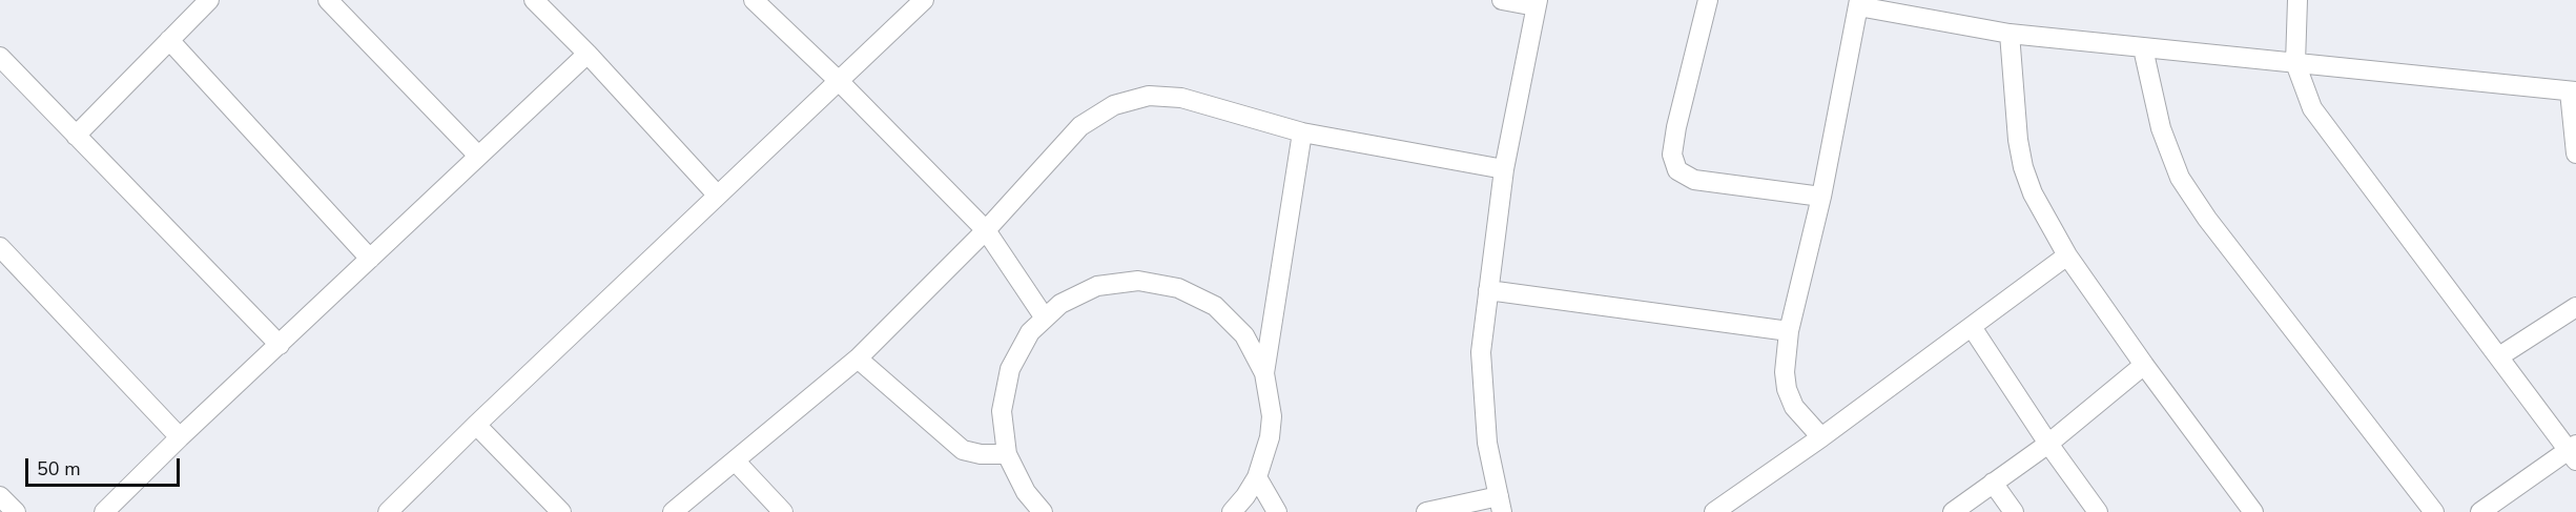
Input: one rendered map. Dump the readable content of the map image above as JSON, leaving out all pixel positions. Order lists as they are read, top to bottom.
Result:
{
  "scale_bar": "50 m"
}
